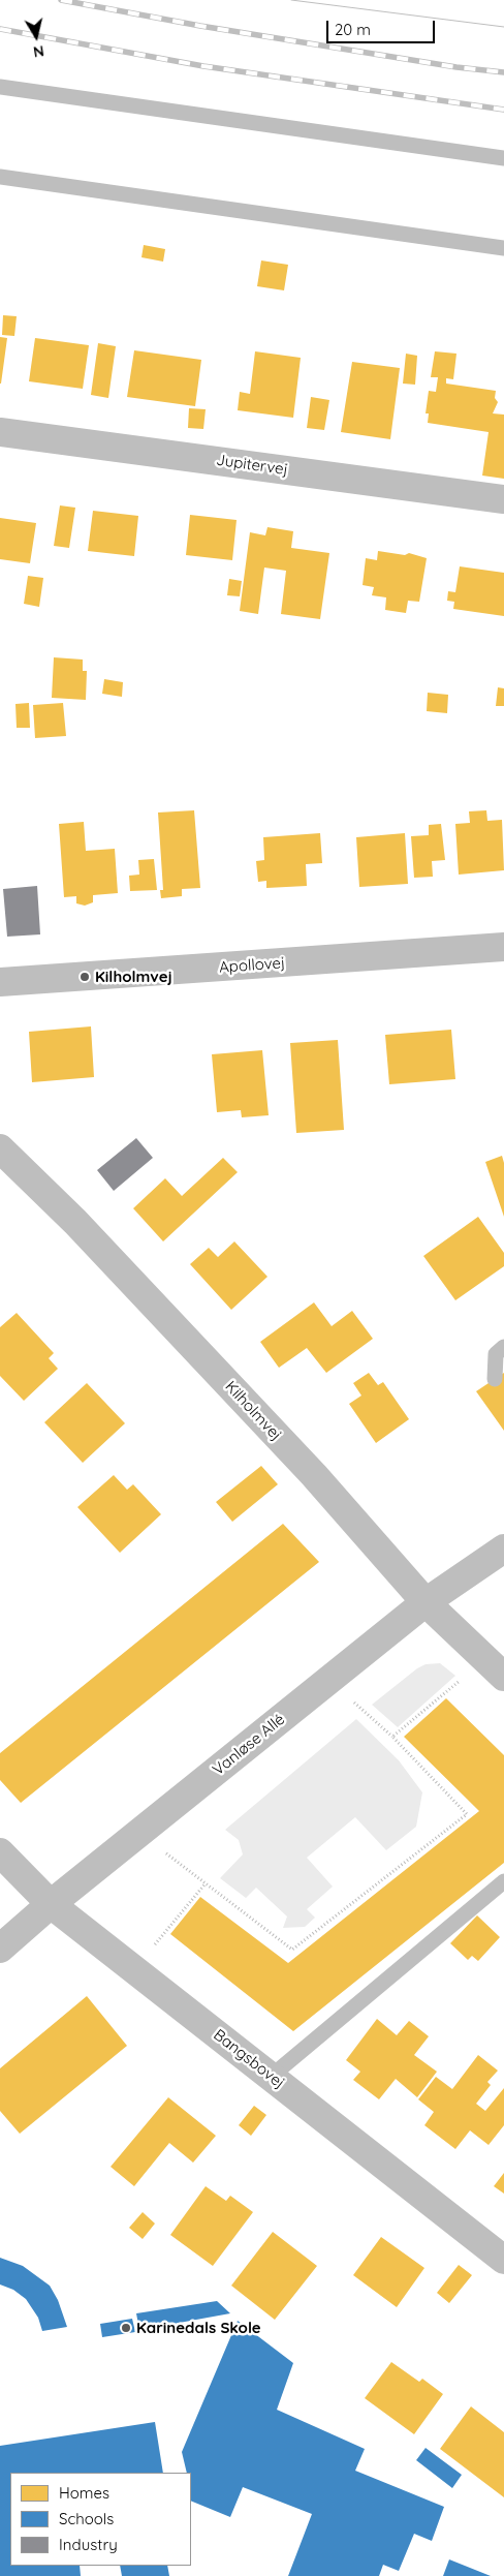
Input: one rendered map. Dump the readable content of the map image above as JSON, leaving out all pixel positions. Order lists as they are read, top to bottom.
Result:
{
  "streets": {
    "street": [
      "Jupitervej",
      "Apollovej",
      "Kilholmvej",
      "Vanløse Allé",
      "Bangsbovej"
    ]
  },
  "crossings": [
    ["Kilholmvej", "Vanløse Allé"],
    ["Vanløse Allé", "Bangsbovej"]
  ],
  "places": ["Kilholmvej", "Karinedals Skole"],
  "legend": ["Homes", "Schools", "Industry"],
  "scale_bar": "20 m",
  "north": "bottom"
}
